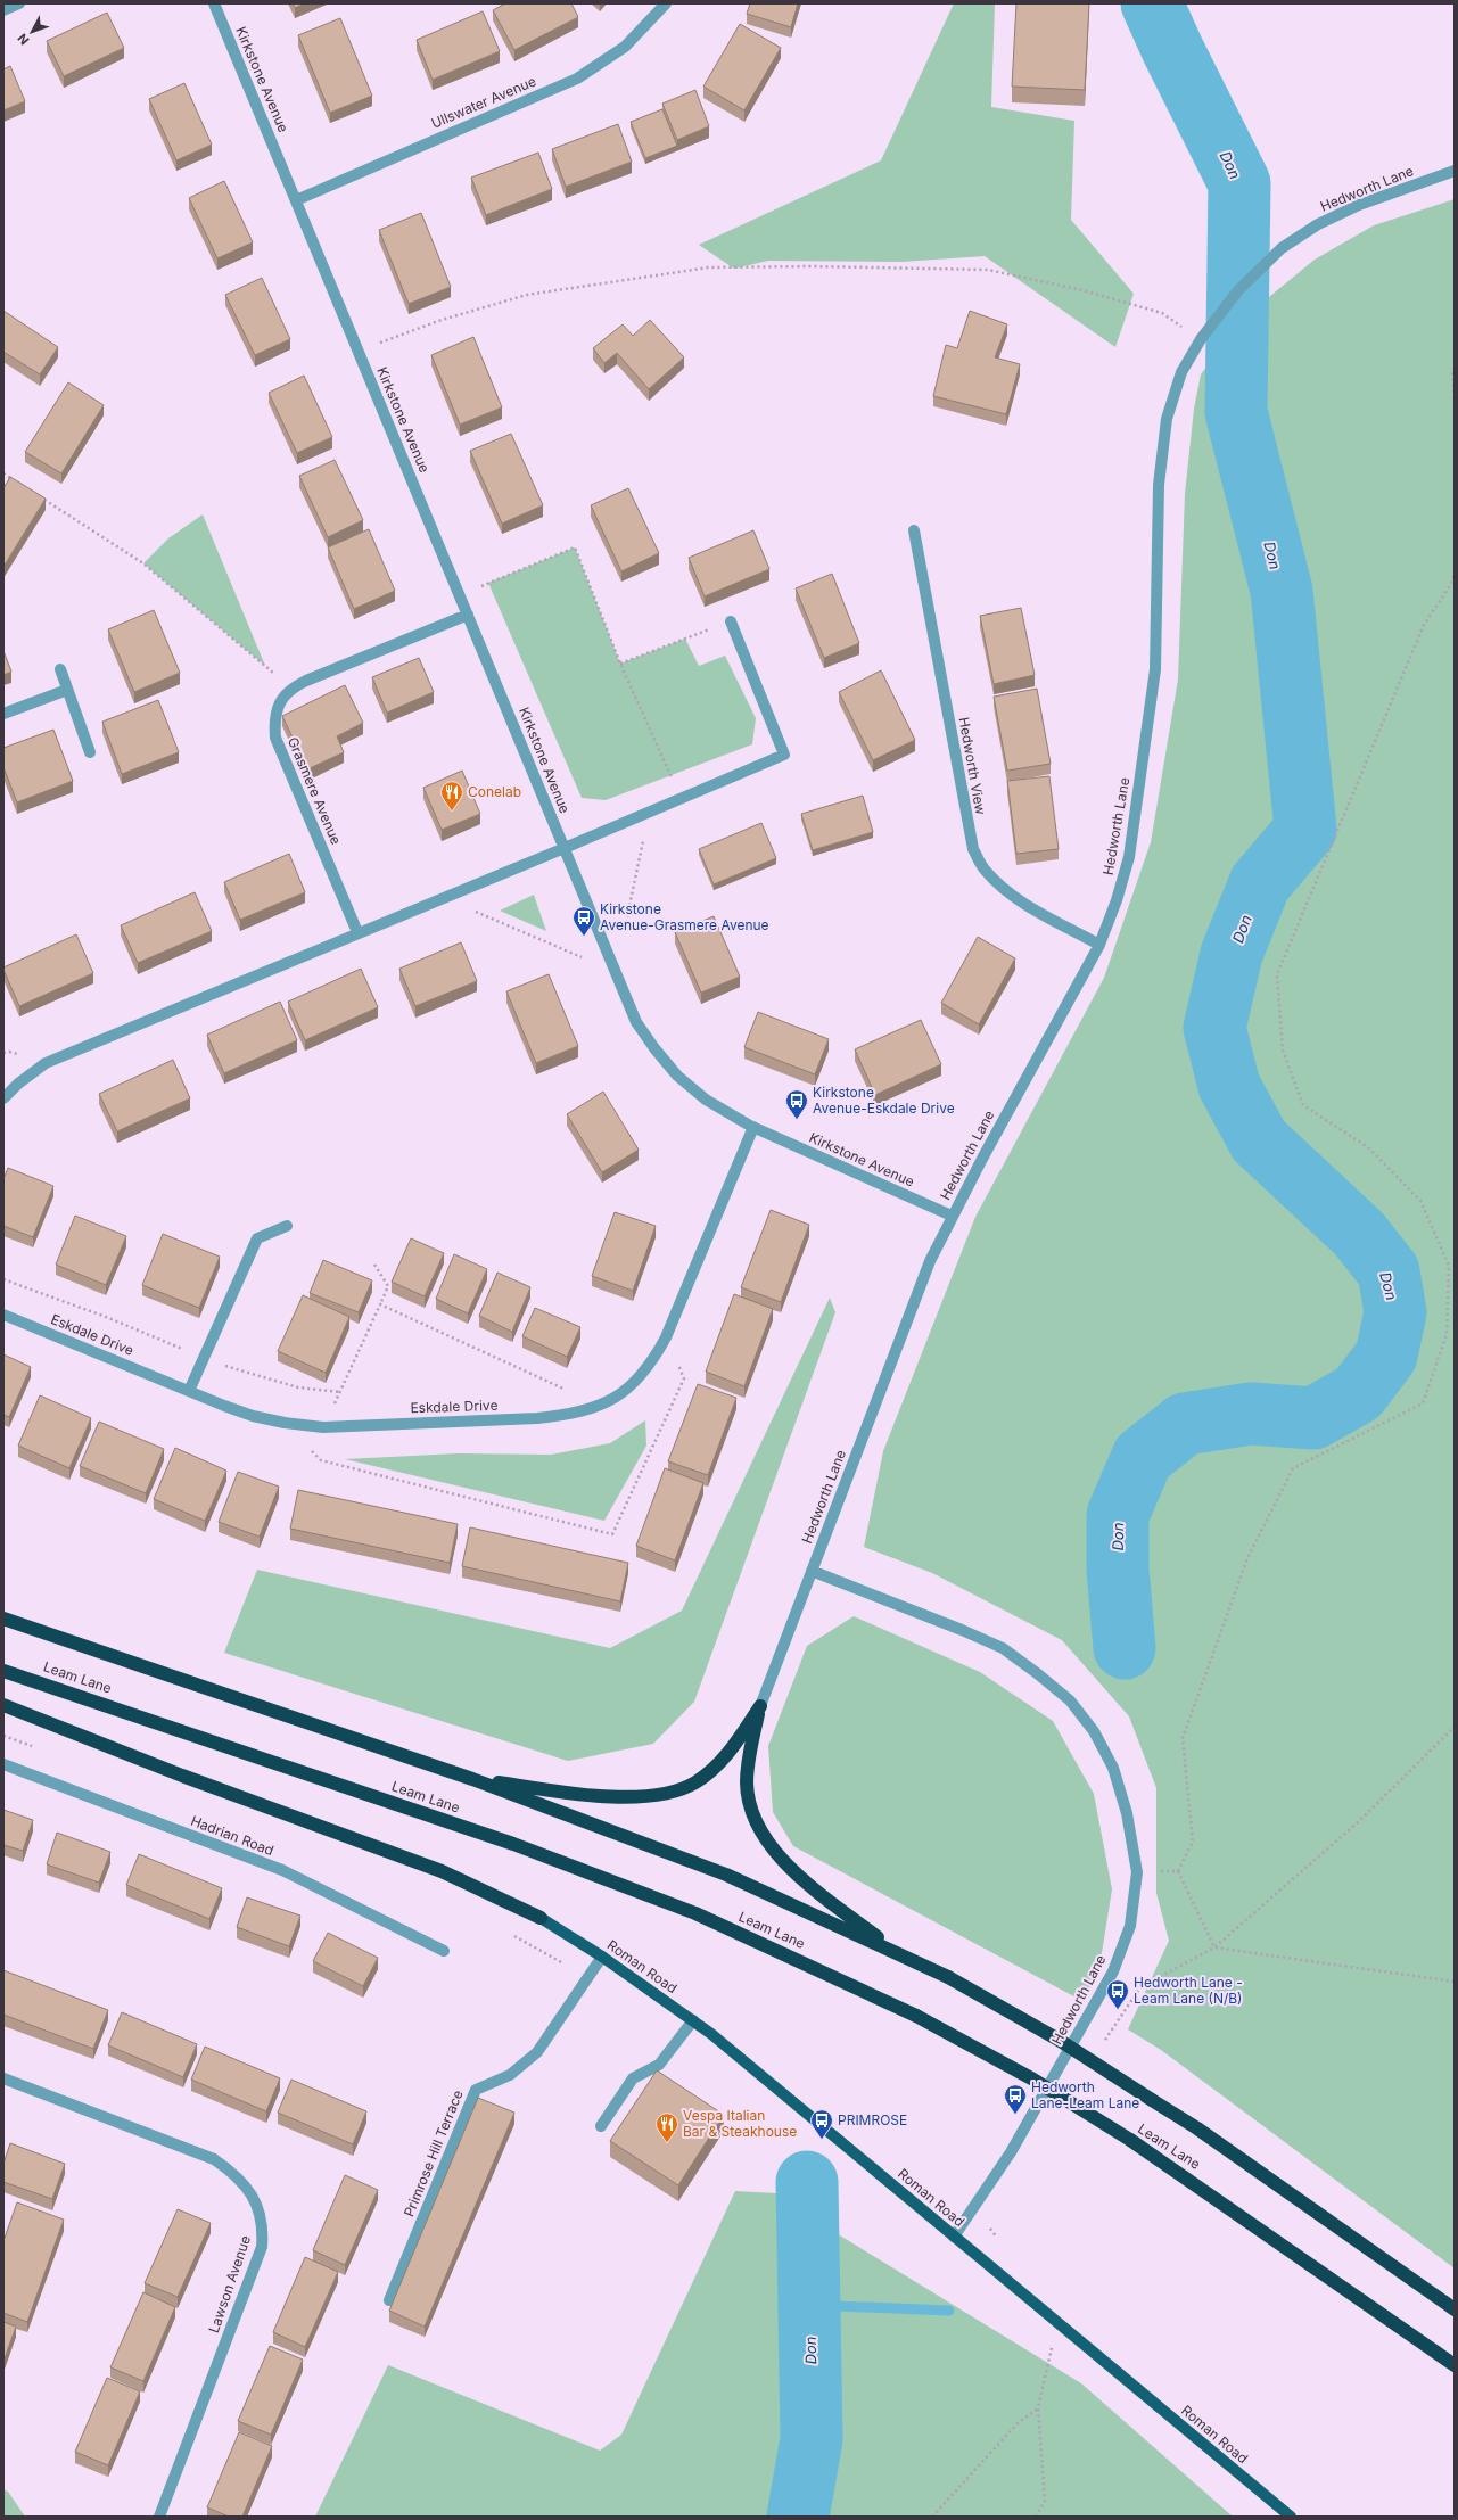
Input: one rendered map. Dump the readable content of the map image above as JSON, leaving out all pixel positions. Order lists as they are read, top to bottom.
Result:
{
  "streets": {
    "highway": ["Leam Lane"],
    "main road": ["Roman Road"],
    "street": [
      "Kirkstone Avenue",
      "Ullswater Avenue",
      "Hedworth Lane",
      "Hedworth View",
      "Grasmere Avenue",
      "Eskdale Drive",
      "Hadrian Road",
      "Primrose Hill Terrace",
      "Lawson Avenue"
    ]
  },
  "crossings": [
    ["Kirkstone Avenue", "Ullswater Avenue"],
    ["Kirkstone Avenue", "Hedworth Lane"],
    ["Kirkstone Avenue", "Eskdale Drive"],
    ["Hedworth Lane", "Hedworth View"],
    ["Hedworth Lane", "Roman Road"],
    ["Roman Road", "Primrose Hill Terrace"]
  ],
  "water": ["Don"],
  "places": {
    "restaurant": ["Conelab", "Vespa Italian Bar & Steakhouse"],
    "bus stop": [
      "Kirkstone Avenue-Grasmere Avenue",
      "Kirkstone Avenue-Eskdale Drive",
      "Hedworth Lane - Leam Lane (N/B)",
      "Hedworth Lane-Leam Lane",
      "PRIMROSE"
    ]
  },
  "north": "bottom left"
}
